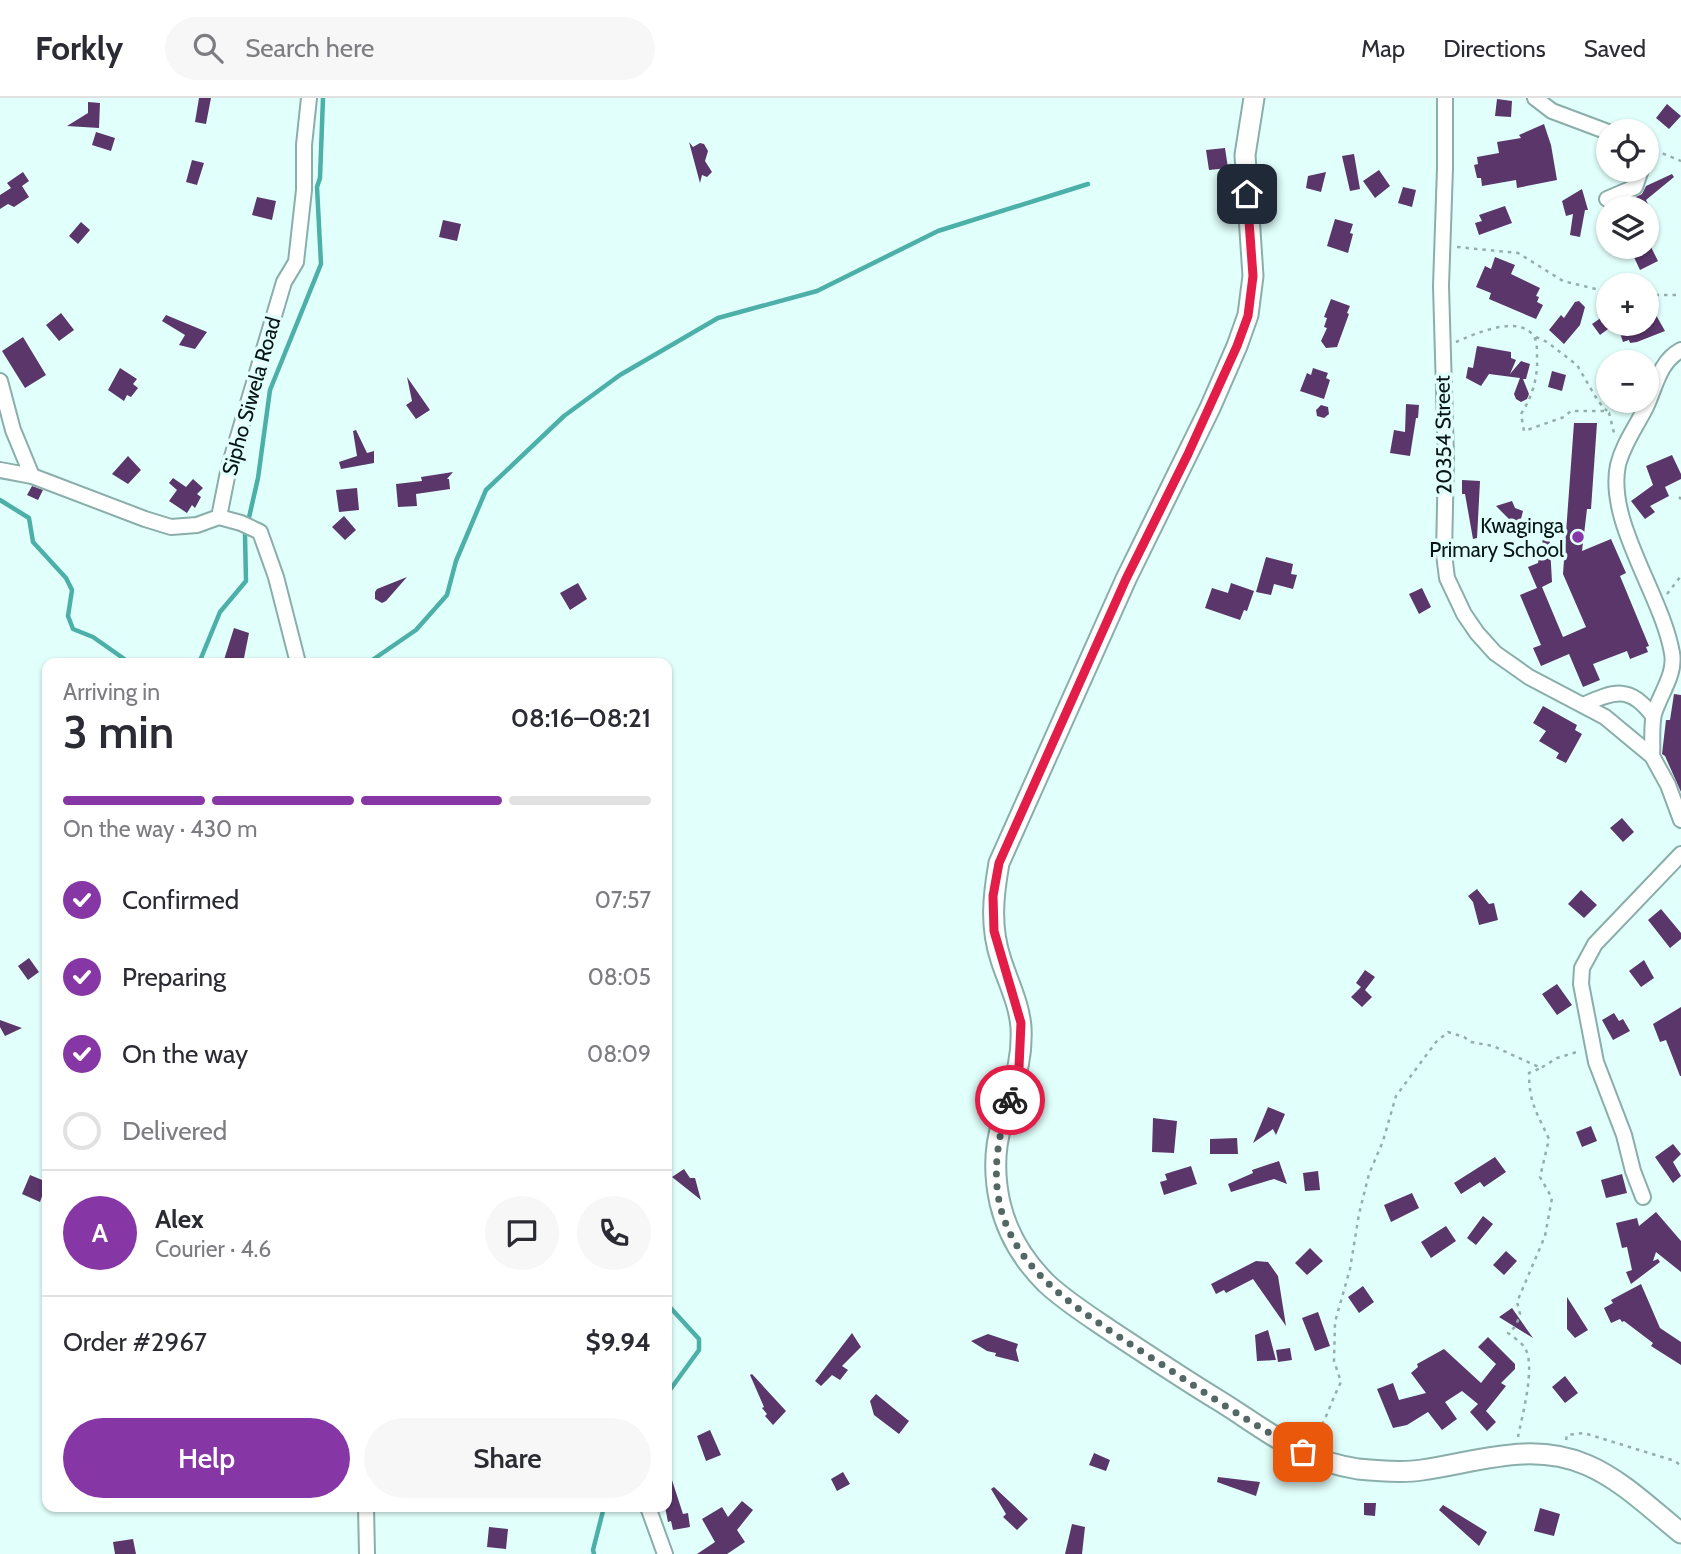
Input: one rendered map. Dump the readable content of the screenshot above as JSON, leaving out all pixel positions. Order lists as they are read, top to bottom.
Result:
{
  "streets": {
    "street": ["Sipho Siwela Road", "20354 Street"]
  },
  "places": ["Kwaginga Primary School"],
  "page": {
    "header": "Forkly",
    "search": "Search here",
    "nav": ["Map", "Directions", "Saved"],
    "map_buttons": ["+", "−"],
    "heading": ["3 min", "Arriving in", "08:16–08:21"],
    "panel": [
      "Alex",
      "Courier · 4.6",
      "Order #2967",
      "$9.94"
    ],
    "bar": "On the way · 430 m",
    "list": [
      ["Confirmed", "07:57"],
      ["Preparing", "08:05"],
      ["On the way", "08:09"],
      "Delivered"
    ],
    "round": "A",
    "buttons": ["Help", "Share"]
  }
}
